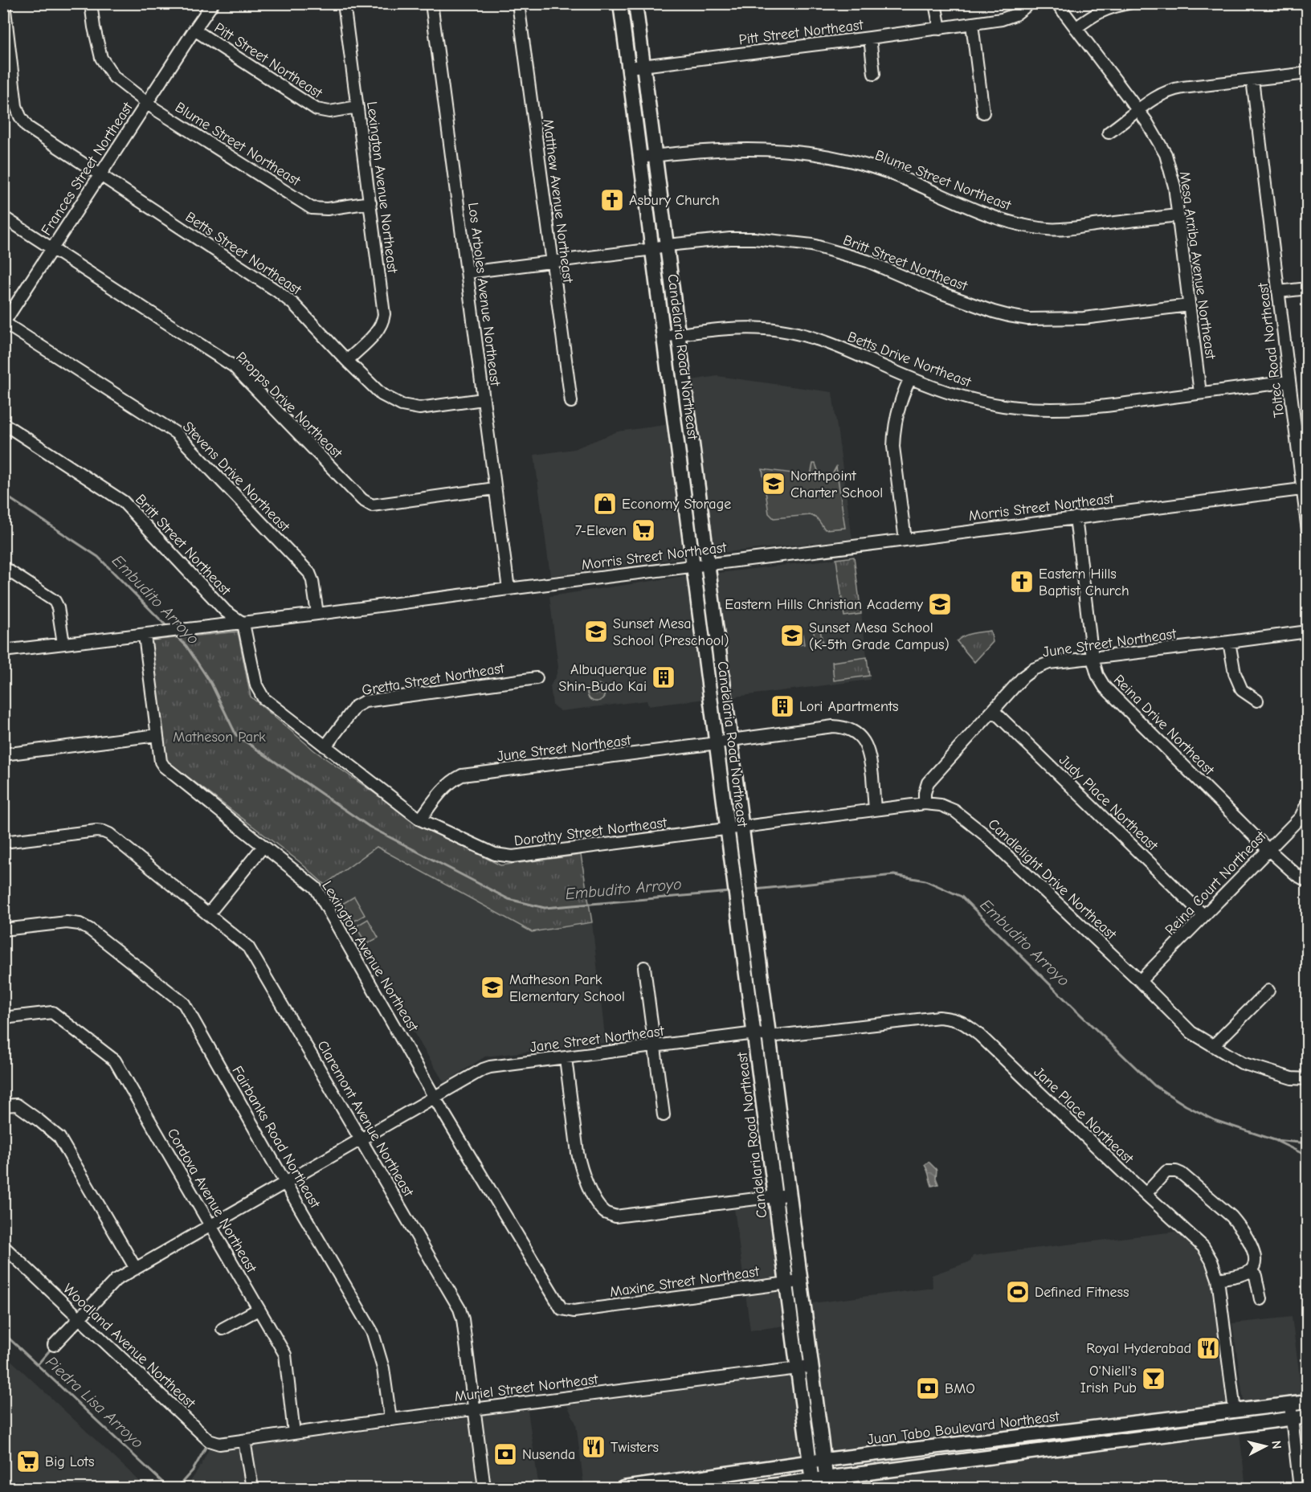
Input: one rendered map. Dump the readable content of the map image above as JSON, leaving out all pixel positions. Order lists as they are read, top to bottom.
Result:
{
  "streets": {
    "main road": ["Candelaria Road Northeast", "Juan Tabo Boulevard Northeast"],
    "street": [
      "Pitt Street Northeast",
      "Blume Street Northeast",
      "Frances Street Northeast",
      "Lexington Avenue Northeast",
      "Matthew Avenue Northeast",
      "Betts Street Northeast",
      "Britt Street Northeast",
      "Mesa Arriba Avenue Northeast",
      "Los Arboles Avenue Northeast",
      "Toltec Road Northeast",
      "Betts Drive Northeast",
      "Propps Drive Northeast",
      "Stevens Drive Northeast",
      "Morris Street Northeast",
      "June Street Northeast",
      "Gretta Street Northeast",
      "Reina Drive Northeast",
      "Judy Place Northeast",
      "Dorothy Street Northeast",
      "Candlelight Drive Northeast",
      "Reina Court Northeast",
      "Jane Street Northeast",
      "Jane Place Northeast",
      "Claremont Avenue Northeast",
      "Fairbanks Road Northeast",
      "Cordova Avenue Northeast",
      "Maxine Street Northeast",
      "Woodland Avenue Northeast",
      "Muriel Street Northeast"
    ]
  },
  "crossings": [
    ["Pitt Street Northeast", "Frances Street Northeast"],
    ["Pitt Street Northeast", "Lexington Avenue Northeast"],
    ["Pitt Street Northeast", "Candelaria Road Northeast"],
    ["Blume Street Northeast", "Frances Street Northeast"],
    ["Blume Street Northeast", "Lexington Avenue Northeast"],
    ["Blume Street Northeast", "Mesa Arriba Avenue Northeast"],
    ["Blume Street Northeast", "Candelaria Road Northeast"],
    ["Frances Street Northeast", "Betts Street Northeast"],
    ["Frances Street Northeast", "Propps Drive Northeast"],
    ["Frances Street Northeast", "Stevens Drive Northeast"],
    ["Lexington Avenue Northeast", "Betts Street Northeast"],
    ["Lexington Avenue Northeast", "Morris Street Northeast"],
    ["Lexington Avenue Northeast", "Jane Street Northeast"],
    ["Lexington Avenue Northeast", "Maxine Street Northeast"],
    ["Matthew Avenue Northeast", "Britt Street Northeast"],
    ["Betts Street Northeast", "Los Arboles Avenue Northeast"],
    ["Britt Street Northeast", "Mesa Arriba Avenue Northeast"],
    ["Britt Street Northeast", "Los Arboles Avenue Northeast"],
    ["Britt Street Northeast", "Candelaria Road Northeast"],
    ["Britt Street Northeast", "Morris Street Northeast"],
    ["Mesa Arriba Avenue Northeast", "Betts Drive Northeast"],
    ["Los Arboles Avenue Northeast", "Propps Drive Northeast"],
    ["Los Arboles Avenue Northeast", "Morris Street Northeast"],
    ["Toltec Road Northeast", "Betts Drive Northeast"],
    ["Toltec Road Northeast", "Morris Street Northeast"],
    ["Candelaria Road Northeast", "Betts Drive Northeast"],
    ["Candelaria Road Northeast", "Morris Street Northeast"],
    ["Candelaria Road Northeast", "June Street Northeast"],
    ["Candelaria Road Northeast", "Dorothy Street Northeast"],
    ["Candelaria Road Northeast", "Candlelight Drive Northeast"],
    ["Candelaria Road Northeast", "Jane Street Northeast"],
    ["Candelaria Road Northeast", "Jane Place Northeast"],
    ["Candelaria Road Northeast", "Maxine Street Northeast"],
    ["Candelaria Road Northeast", "Muriel Street Northeast"],
    ["Candelaria Road Northeast", "Juan Tabo Boulevard Northeast"],
    ["Stevens Drive Northeast", "Morris Street Northeast"],
    ["Morris Street Northeast", "Reina Drive Northeast"],
    ["June Street Northeast", "Reina Drive Northeast"],
    ["June Street Northeast", "Judy Place Northeast"],
    ["June Street Northeast", "Dorothy Street Northeast"],
    ["June Street Northeast", "Candlelight Drive Northeast"],
    ["Reina Drive Northeast", "Reina Court Northeast"],
    ["Judy Place Northeast", "Reina Court Northeast"],
    ["Dorothy Street Northeast", "Candlelight Drive Northeast"],
    ["Candlelight Drive Northeast", "Reina Court Northeast"],
    ["Jane Street Northeast", "Jane Place Northeast"],
    ["Jane Street Northeast", "Claremont Avenue Northeast"],
    ["Jane Street Northeast", "Fairbanks Road Northeast"],
    ["Jane Street Northeast", "Cordova Avenue Northeast"],
    ["Jane Street Northeast", "Woodland Avenue Northeast"],
    ["Jane Place Northeast", "Juan Tabo Boulevard Northeast"],
    ["Claremont Avenue Northeast", "Muriel Street Northeast"],
    ["Fairbanks Road Northeast", "Muriel Street Northeast"],
    ["Cordova Avenue Northeast", "Muriel Street Northeast"],
    ["Woodland Avenue Northeast", "Muriel Street Northeast"]
  ],
  "water": ["Embudito Arroyo", "Piedra Lisa Arroyo"],
  "parks": ["Matheson Park"],
  "places": {
    "church": ["Asbury Church", "Eastern Hills Baptist Church"],
    "school or university": [
      "Northpoint Charter School",
      "Eastern Hills Christian Academy",
      "Sunset Mesa School (Preschool)",
      "Sunset Mesa School (K-5th Grade Campus)",
      "Matheson Park Elementary School"
    ],
    "shop": ["Economy Storage"],
    "supermarket": ["7-Eleven", "Big Lots"],
    "building": ["Albuquerque Shin-Budo Kai", "Lori Apartments"],
    "sports": ["Defined Fitness"],
    "restaurant": ["Royal Hyderabad", "Twisters"],
    "bar": ["O'Niell's Irish Pub"],
    "bank": ["BMO", "Nusenda"]
  },
  "north": "right"
}
